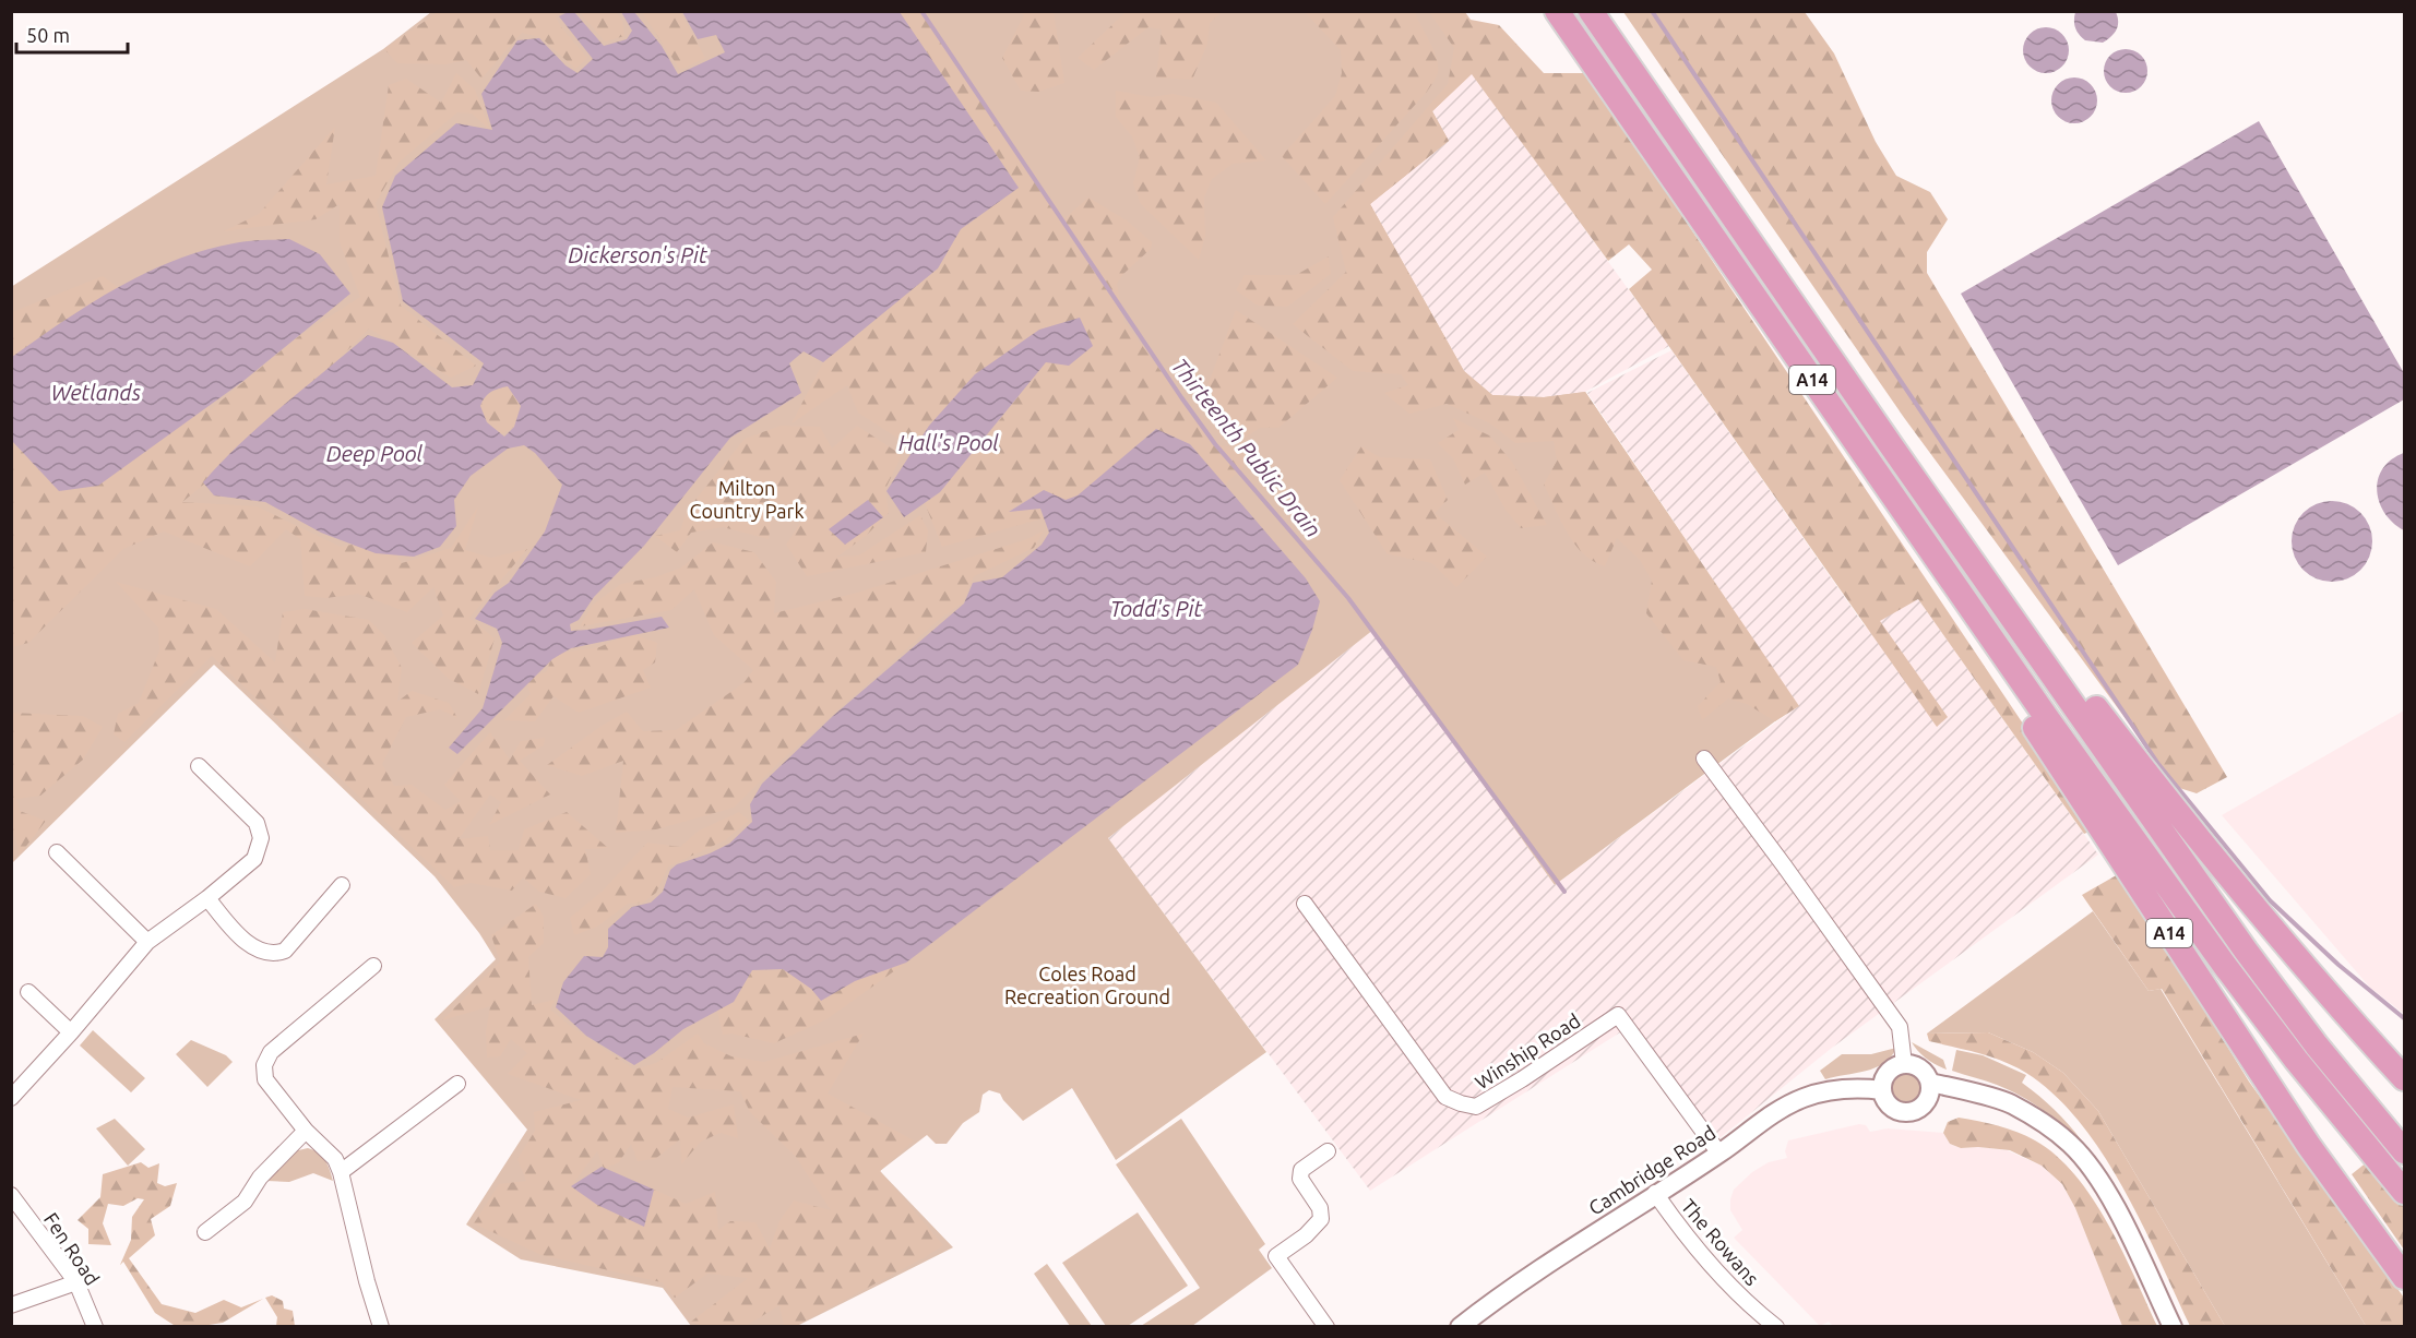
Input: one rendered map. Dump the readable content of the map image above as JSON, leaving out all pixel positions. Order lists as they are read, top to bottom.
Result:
{
  "streets": {
    "highway": ["A14"],
    "street": [
      "Winship Road",
      "Cambridge Road",
      "The Rowans",
      "Fen Road"
    ]
  },
  "crossings": [
    ["Winship Road", "Cambridge Road"],
    ["Cambridge Road", "The Rowans"]
  ],
  "water": [
    "Dickerson's Pit",
    "Wetlands",
    "Hall's Pool",
    "Thirteenth Public Drain",
    "Deep Pool",
    "Todd's Pit"
  ],
  "parks": ["Milton Country Park", "Coles Road Recreation Ground"],
  "scale_bar": "50 m"
}
